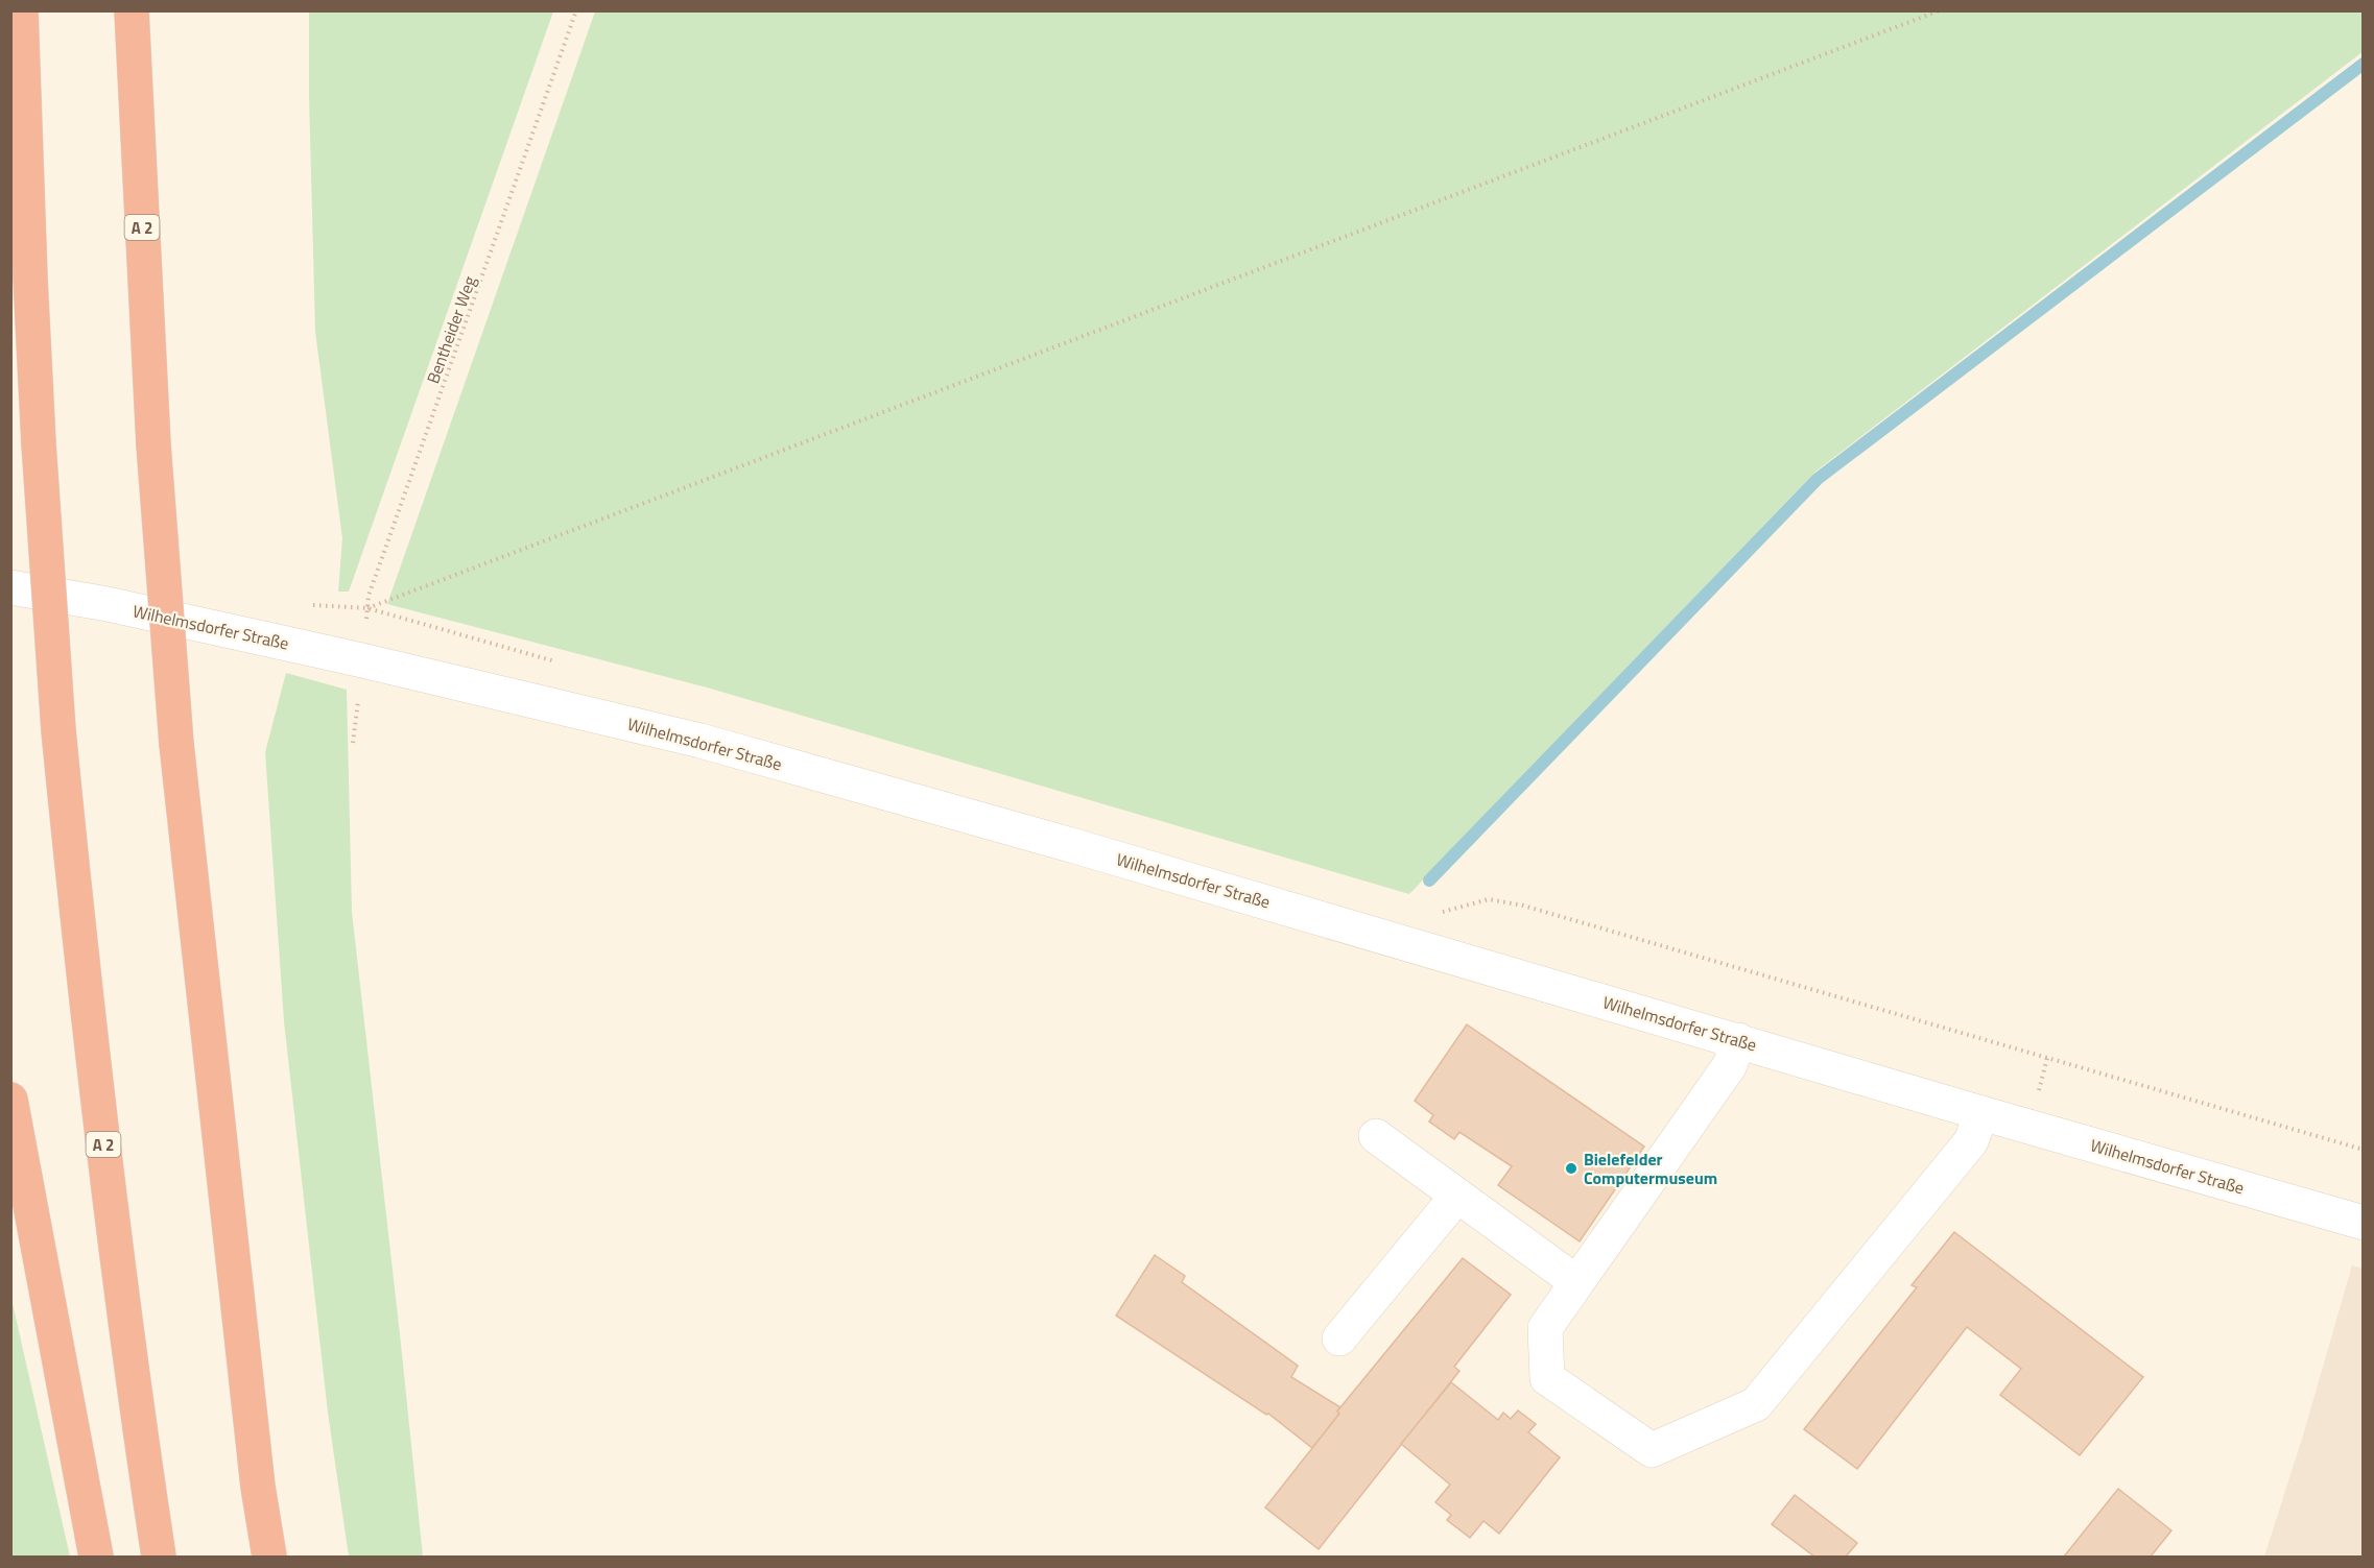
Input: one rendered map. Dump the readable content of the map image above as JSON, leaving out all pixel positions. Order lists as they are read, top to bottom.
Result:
{
  "streets": {
    "highway": ["A 2"],
    "street": ["Wilhelmsdorfer Straße"],
    "path": ["Bentheider Weg"]
  },
  "crossings": [
    ["Bentheider Weg", "Wilhelmsdorfer Straße"]
  ],
  "places": ["Bielefelder Computermuseum"]
}
